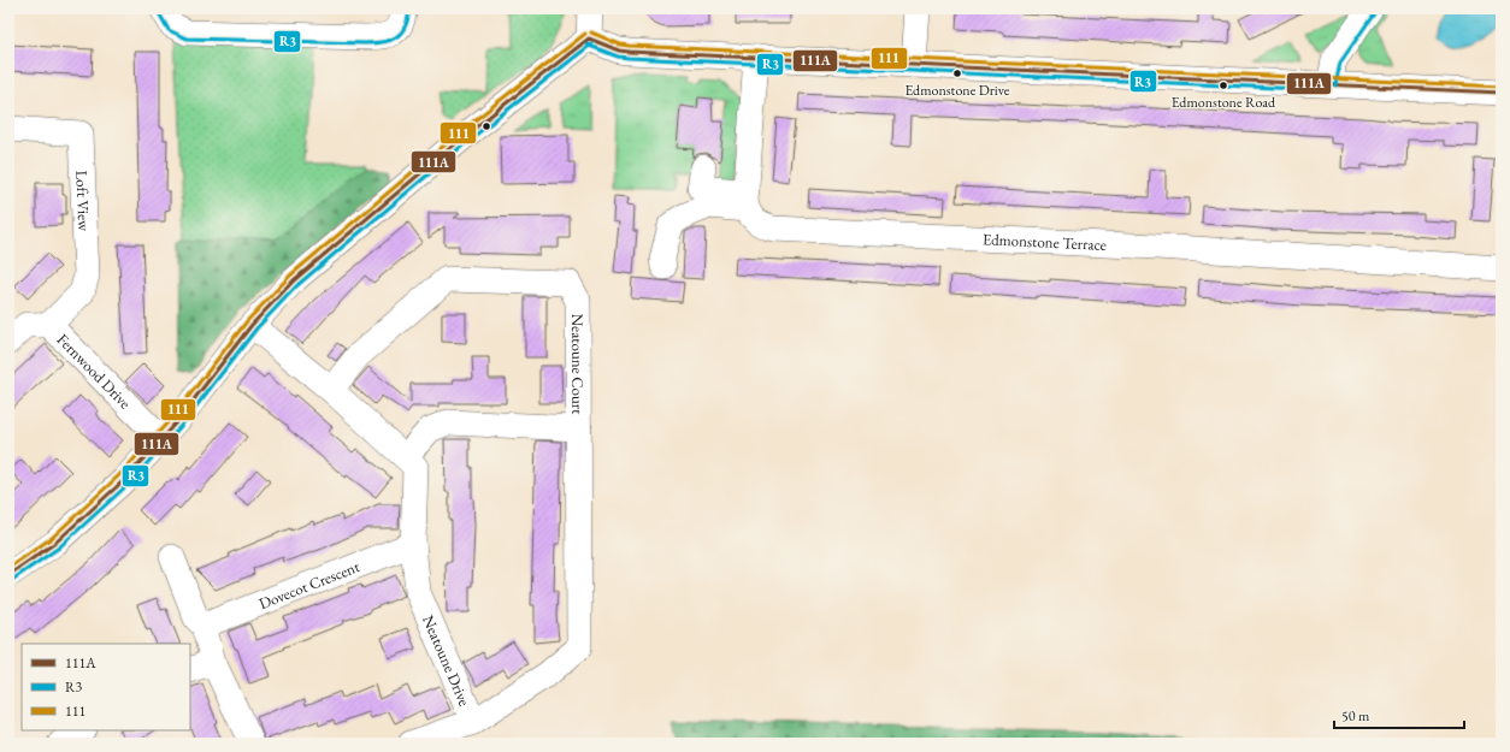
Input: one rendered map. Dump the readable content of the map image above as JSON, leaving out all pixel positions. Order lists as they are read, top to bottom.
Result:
{
  "streets": {
    "street": [
      "Loft View",
      "Edmonstone Terrace",
      "Neatoune Court",
      "Fernwood Drive",
      "Dovecot Crescent",
      "Neatoune Drive"
    ]
  },
  "crossings": [
    ["Loft View", "Fernwood Drive"],
    ["Neatoune Court", "Neatoune Drive"],
    ["Dovecot Crescent", "Neatoune Drive"]
  ],
  "places": ["Edmonstone Drive", "Edmonstone Road"],
  "lines": ["transit line R3", "transit line 111", "transit line 111A"],
  "legend": ["111A", "R3", "111"],
  "scale_bar": "50 m"
}
